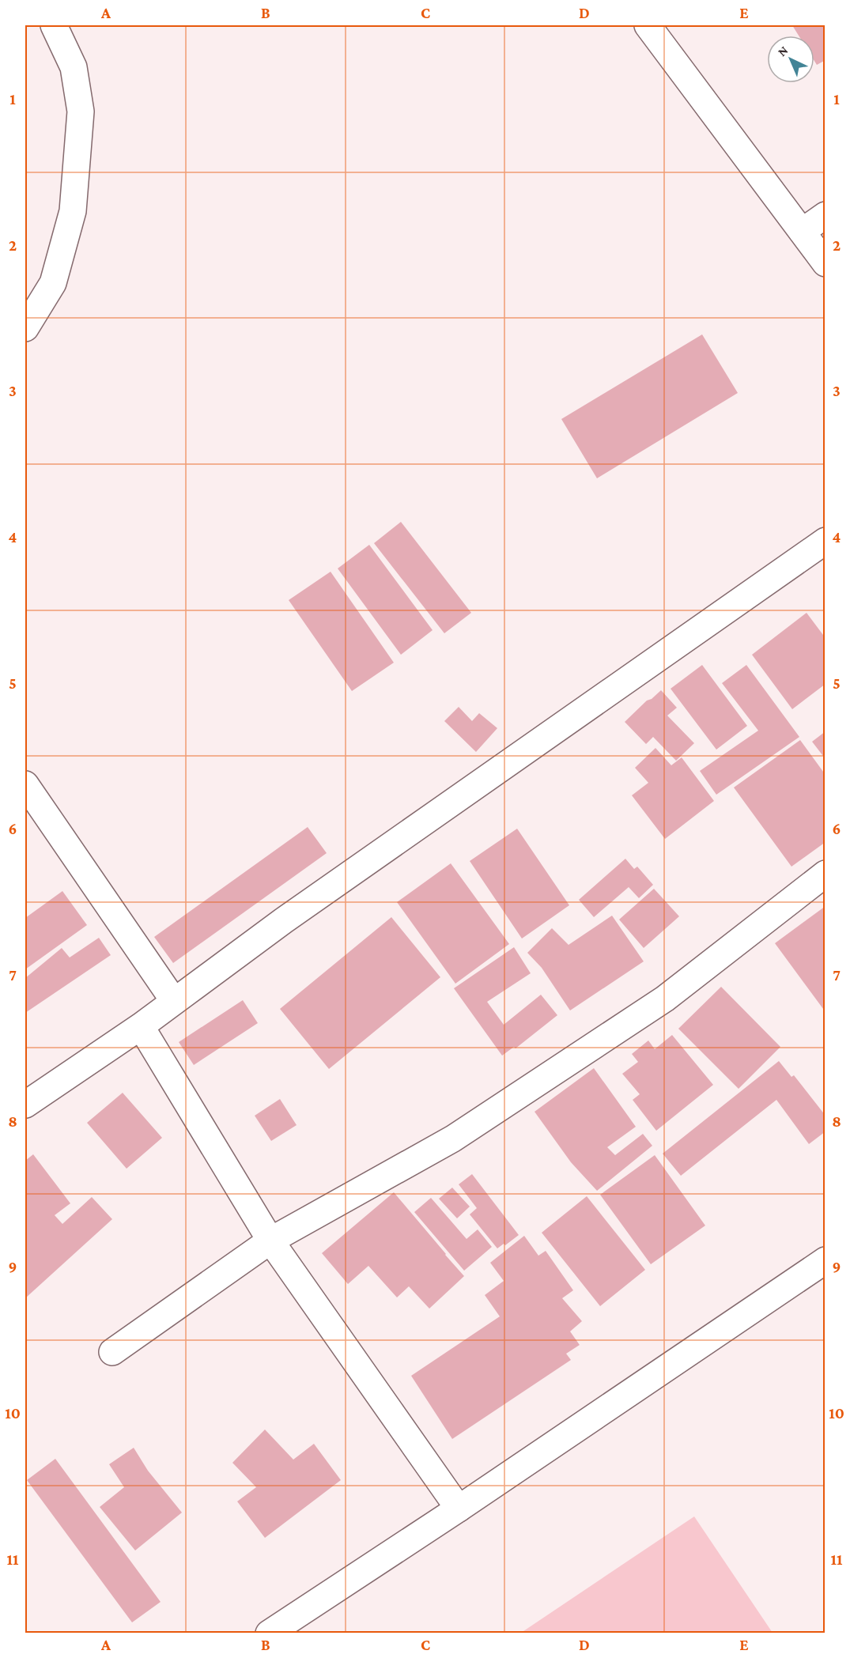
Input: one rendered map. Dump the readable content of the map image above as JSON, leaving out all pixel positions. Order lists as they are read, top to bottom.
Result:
{
  "north": "top left",
  "grid": {
    "columns": [
      "A",
      "B",
      "C",
      "D",
      "E"
    ],
    "rows": [
      "1",
      "2",
      "3",
      "4",
      "5",
      "6",
      "7",
      "8",
      "9",
      "10",
      "11"
    ]
  }
}
